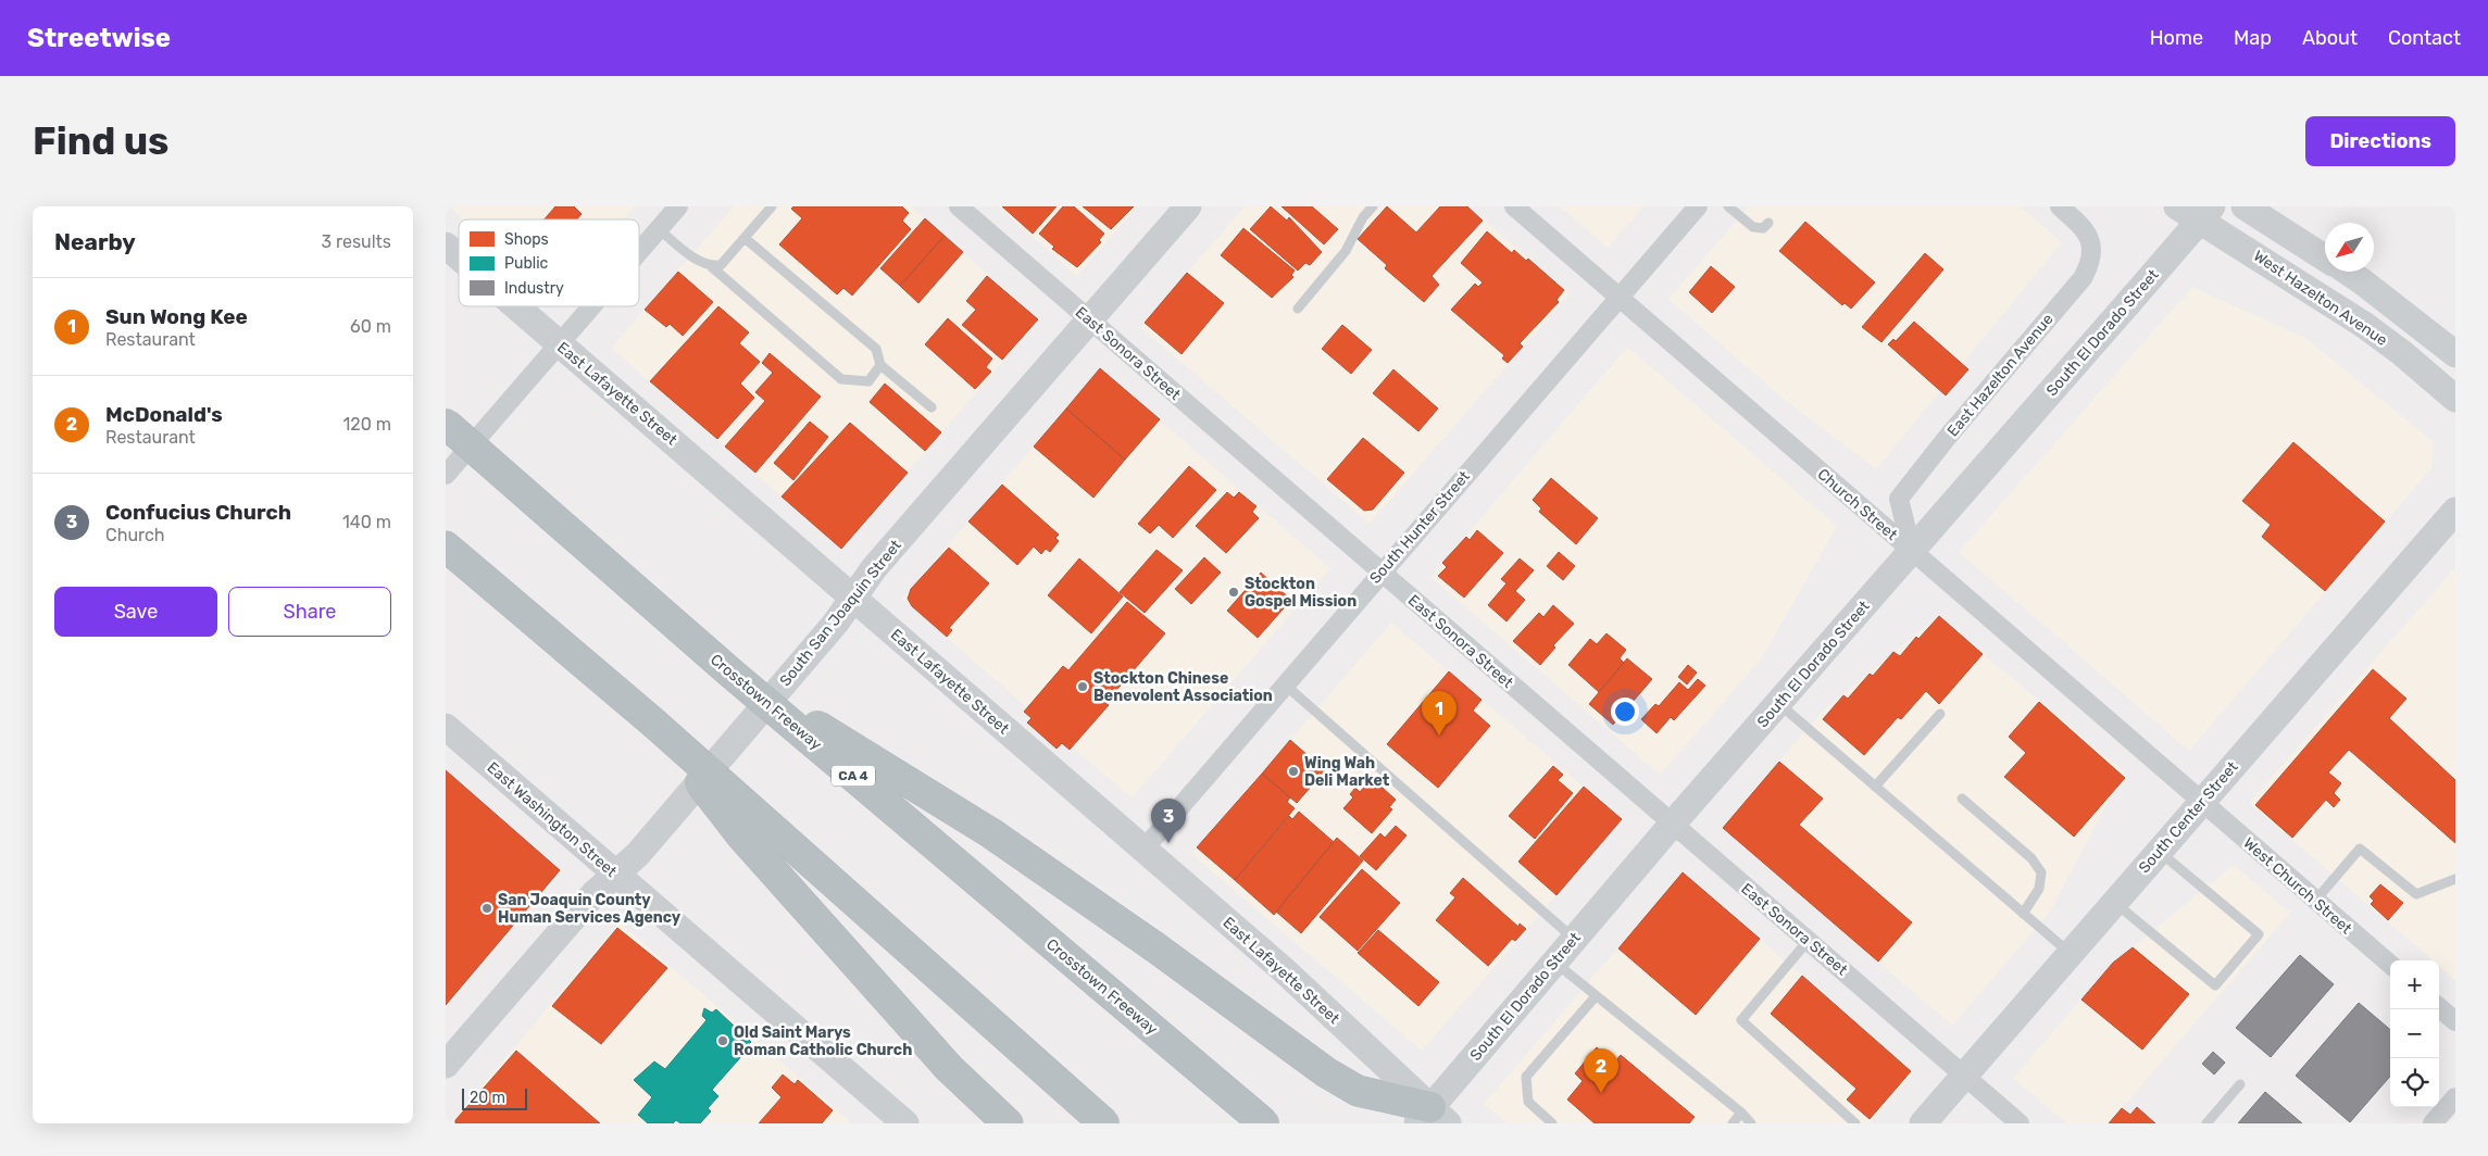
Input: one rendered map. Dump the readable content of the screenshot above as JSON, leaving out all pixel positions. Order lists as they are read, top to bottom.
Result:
{
  "streets": {
    "highway": ["Crosstown Freeway", "CA 4"],
    "street": [
      "West Hazelton Avenue",
      "South El Dorado Street",
      "East Sonora Street",
      "East Hazelton Avenue",
      "East Lafayette Street",
      "Church Street",
      "South Hunter Street",
      "South San Joaquin Street",
      "South Center Street",
      "East Washington Street",
      "West Church Street"
    ]
  },
  "crossings": [
    ["South El Dorado Street", "East Sonora Street"],
    ["South El Dorado Street", "East Hazelton Avenue"],
    ["South El Dorado Street", "East Lafayette Street"],
    ["South El Dorado Street", "Church Street"],
    ["East Sonora Street", "South Hunter Street"],
    ["East Sonora Street", "South San Joaquin Street"],
    ["East Sonora Street", "South Center Street"],
    ["East Hazelton Avenue", "Church Street"],
    ["East Lafayette Street", "South Hunter Street"],
    ["East Lafayette Street", "South San Joaquin Street"],
    ["Church Street", "South Hunter Street"],
    ["Church Street", "South Center Street"],
    ["Church Street", "West Church Street"],
    ["South San Joaquin Street", "East Washington Street"],
    ["South Center Street", "West Church Street"]
  ],
  "places": [
    "Stockton Gospel Mission",
    "Stockton Chinese Benevolent Association",
    "Wing Wah Deli Market",
    "San Joaquin County Human Services Agency",
    "Old Saint Marys Roman Catholic Church"
  ],
  "legend": ["Shops", "Public", "Industry"],
  "scale_bar": "20 m",
  "north": "bottom left",
  "page": {
    "header": "Streetwise",
    "nav": [
      "Home",
      "Map",
      "About",
      "Contact"
    ],
    "buttons": [
      "Directions",
      ["Save", "Share"]
    ],
    "title": "Find us",
    "heading": ["Nearby", "3 results"],
    "list": [
      {
        "mark": "1",
        "name": "Sun Wong Kee",
        "note": "Restaurant",
        "value": "60 m"
      },
      {
        "mark": "2",
        "name": "McDonald's",
        "note": "Restaurant",
        "value": "120 m"
      },
      {
        "mark": "3",
        "name": "Confucius Church",
        "note": "Church",
        "value": "140 m"
      }
    ],
    "pins": ["1", "3", "2"],
    "map_buttons": ["+", "−"],
    "scale": "20 m"
  }
}
